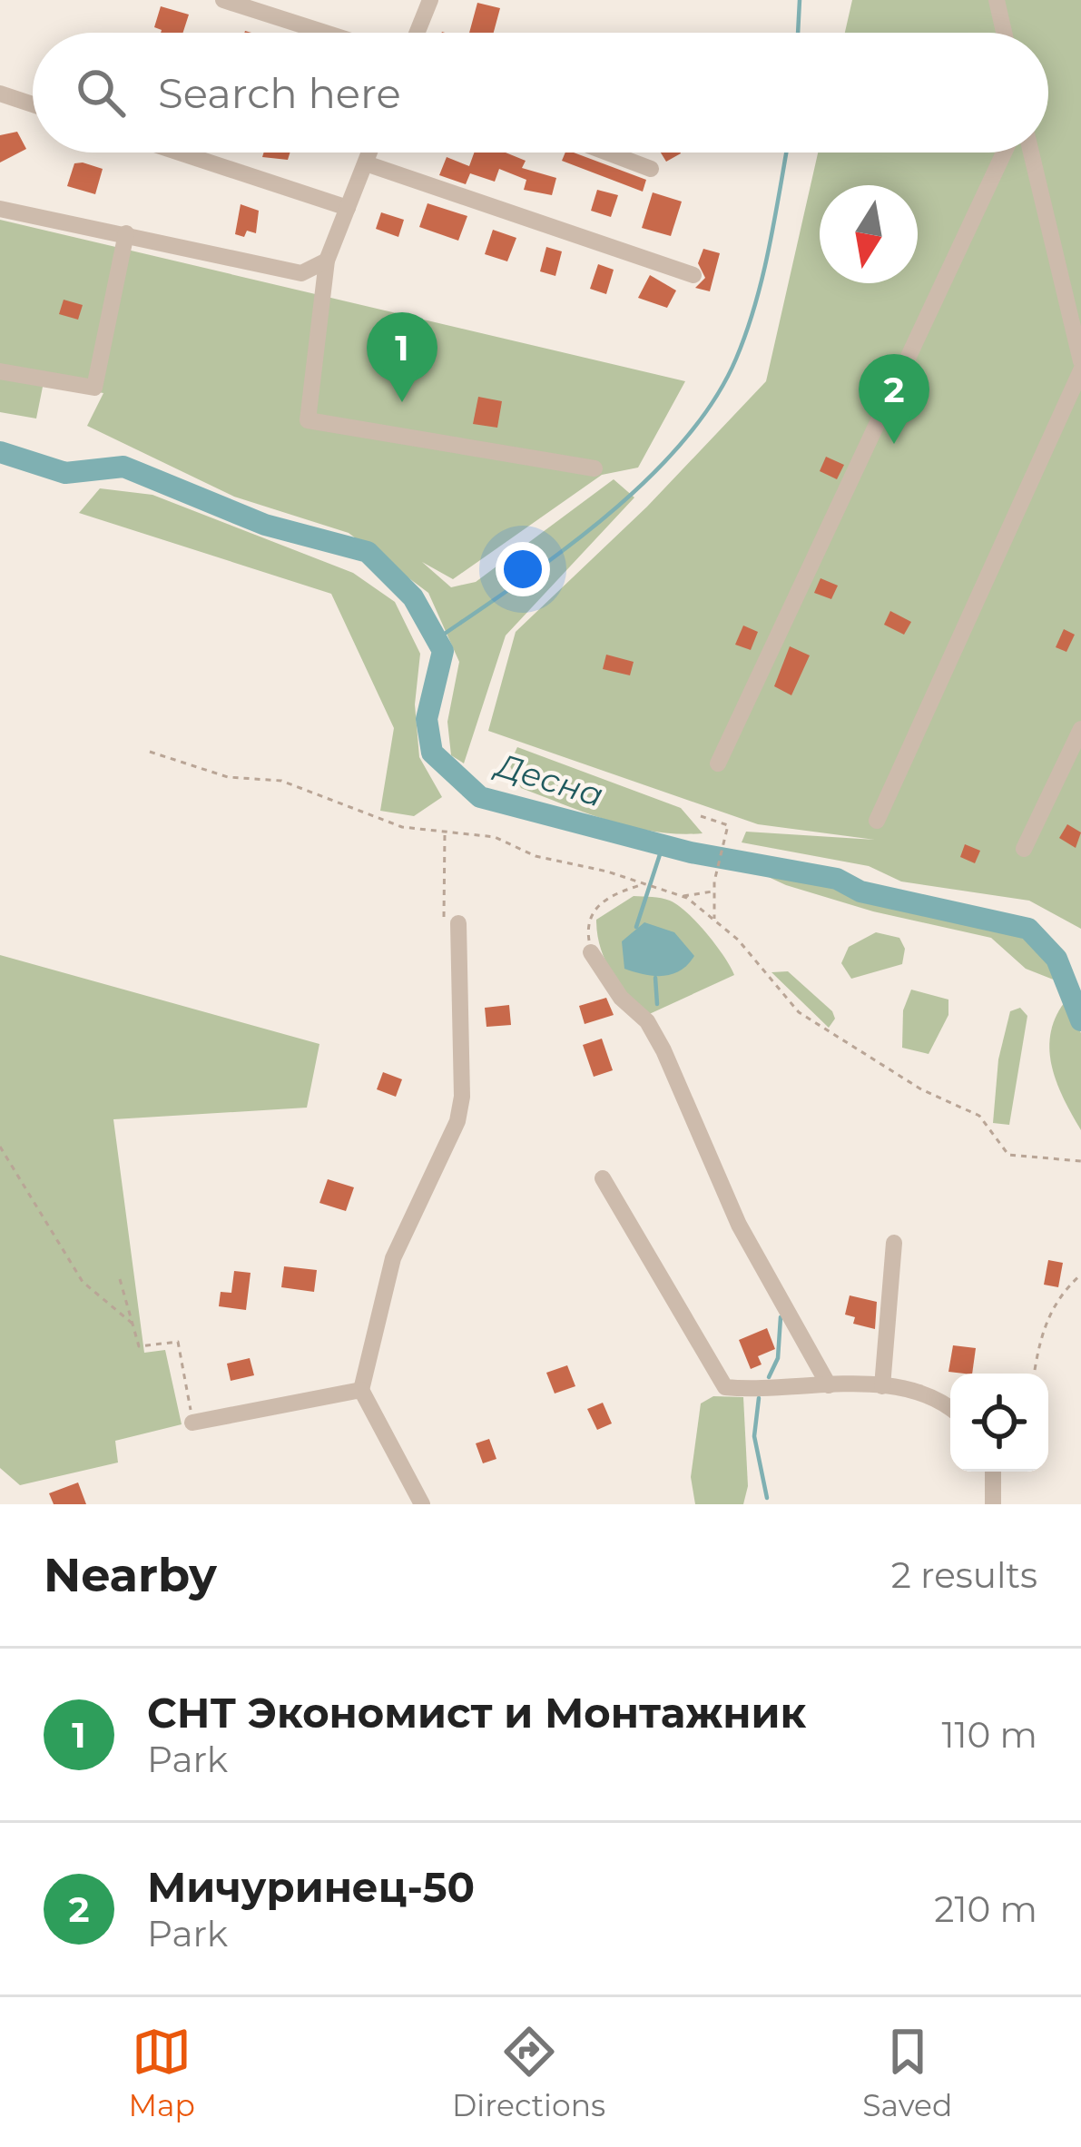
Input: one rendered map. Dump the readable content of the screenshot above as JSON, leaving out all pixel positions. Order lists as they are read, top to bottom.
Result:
{
  "water": ["Десна"],
  "north": "bottom",
  "page": {
    "search": "Search here",
    "pins": ["1", "2"],
    "heading": ["Nearby", "2 results"],
    "list": [
      {
        "mark": "1",
        "name": "СНТ Экономист и Монтажник",
        "note": "Park",
        "value": "110 m"
      },
      {
        "mark": "2",
        "name": "Мичуринец-50",
        "note": "Park",
        "value": "210 m"
      }
    ],
    "nav": ["Map", "Directions", "Saved"]
  }
}
